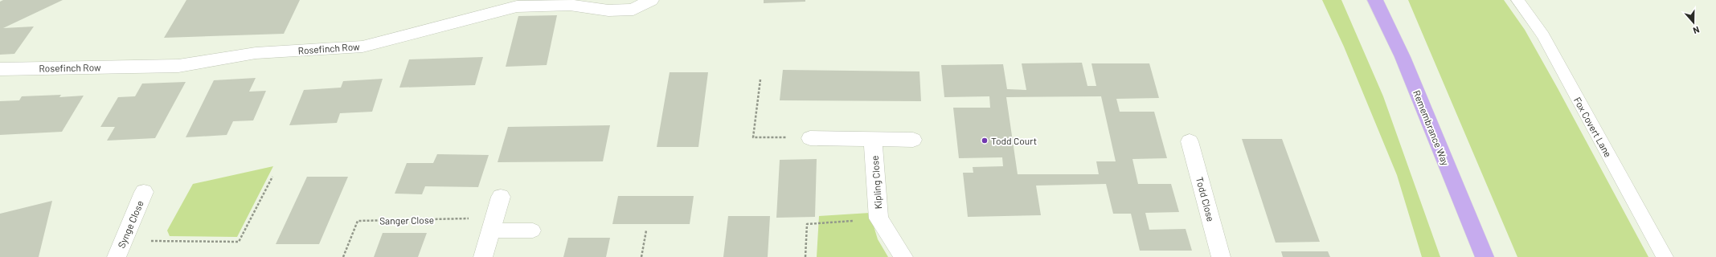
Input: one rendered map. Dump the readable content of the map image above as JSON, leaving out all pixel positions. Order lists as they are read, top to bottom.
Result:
{
  "streets": {
    "highway": ["Remembrance Way"],
    "street": [
      "Rosefinch Row",
      "Kipling Close",
      "Todd Close",
      "Synge Close"
    ],
    "lane": ["Fox Covert Lane"],
    "path": ["Sanger Close"]
  },
  "places": ["Todd Court"],
  "north": "bottom"
}
